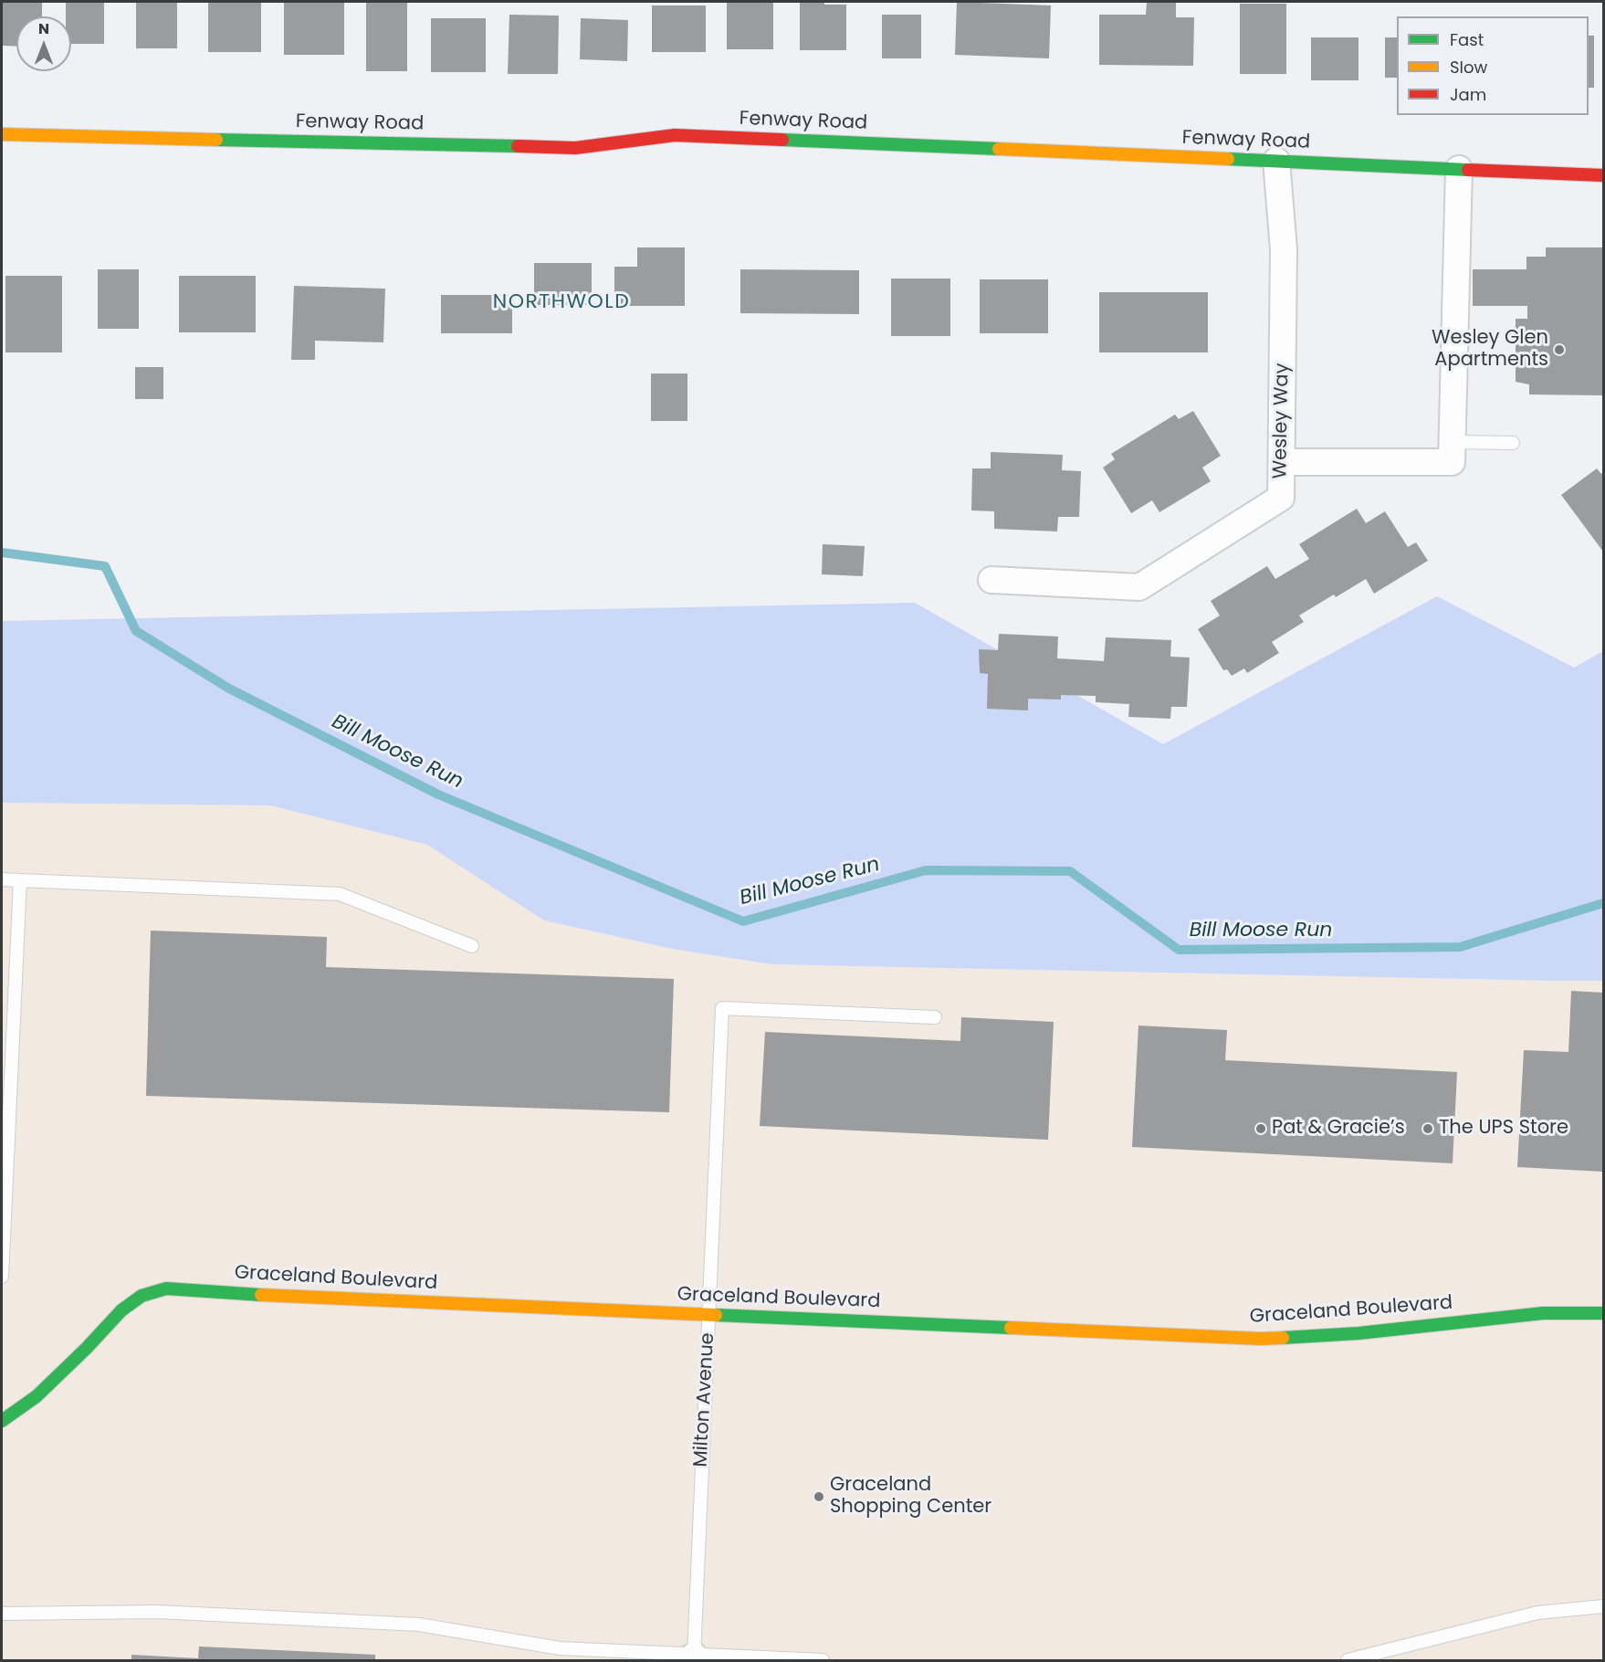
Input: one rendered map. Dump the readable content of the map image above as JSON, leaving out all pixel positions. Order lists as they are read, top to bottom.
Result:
{
  "streets": {
    "street": ["Fenway Road", "Wesley Way", "Graceland Boulevard"],
    "lane": ["Milton Avenue"]
  },
  "crossings": [
    ["Fenway Road", "Wesley Way"],
    ["Graceland Boulevard", "Milton Avenue"]
  ],
  "districts": ["NORTHWOLD"],
  "water": ["Bill Moose Run"],
  "places": [
    "Wesley Glen Apartments",
    "Pat & Gracie’s",
    "The UPS Store",
    "Graceland Shopping Center"
  ],
  "legend": ["Fast", "Slow", "Jam"],
  "north": "top"
}
